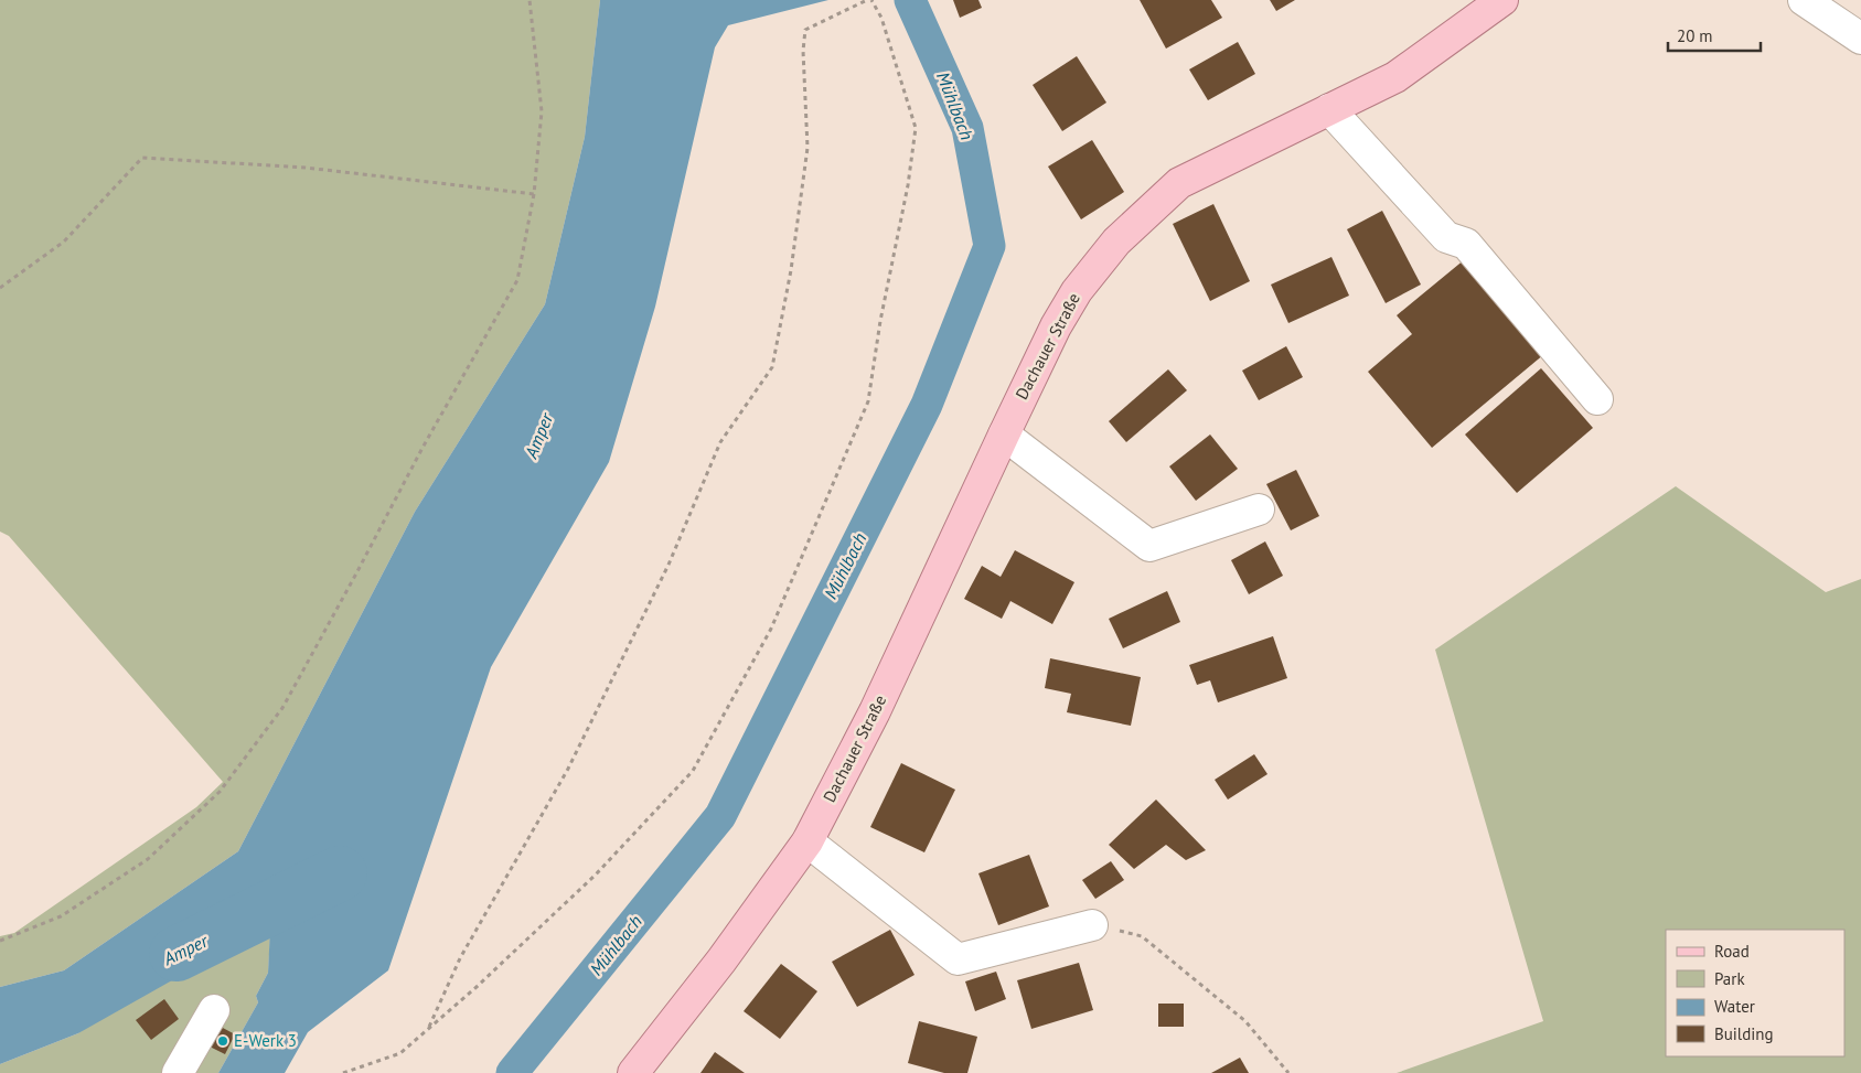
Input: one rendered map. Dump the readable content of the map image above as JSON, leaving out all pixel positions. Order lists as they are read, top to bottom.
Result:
{
  "streets": {
    "main road": ["Dachauer Straße"]
  },
  "water": ["Mühlbach", "Amper"],
  "places": ["E-Werk 3"],
  "legend": [
    "Road",
    "Park",
    "Water",
    "Building"
  ],
  "scale_bar": "20 m"
}
